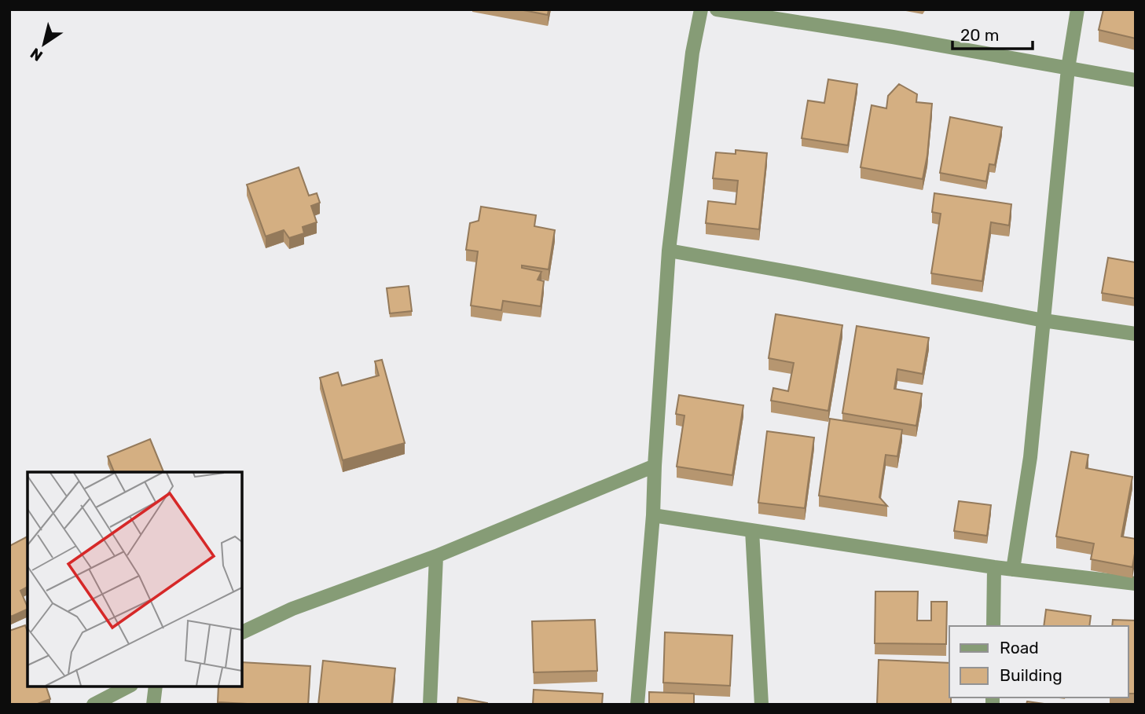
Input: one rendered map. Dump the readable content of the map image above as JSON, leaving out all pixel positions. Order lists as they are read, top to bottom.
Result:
{
  "legend": ["Road", "Building"],
  "scale_bar": "20 m",
  "north": "bottom left"
}
